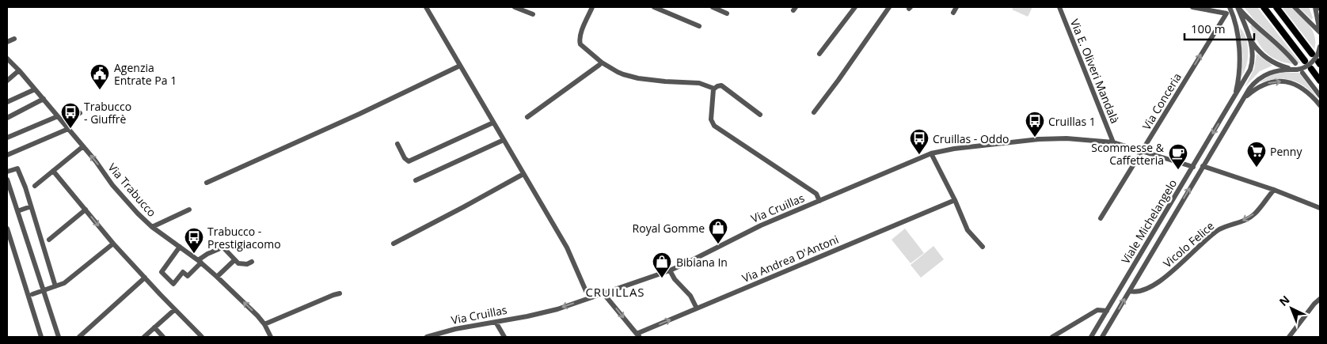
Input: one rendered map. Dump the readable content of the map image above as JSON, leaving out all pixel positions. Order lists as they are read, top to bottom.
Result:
{
  "streets": {
    "street": [
      "Via E. Oliveri Mandalà",
      "Via Conceria",
      "Via Trabucco",
      "Via Cruillas",
      "Viale Michelangelo",
      "Vicolo Felice",
      "Via Andrea D'Antoni"
    ]
  },
  "crossings": [
    ["Via E. Oliveri Mandalà", "Via Cruillas"],
    ["Via Conceria", "Via Cruillas"],
    ["Via Cruillas", "Viale Michelangelo"],
    ["Viale Michelangelo", "Vicolo Felice"]
  ],
  "one_way": ["Via Conceria", "Vicolo Felice"],
  "districts": ["CRUILLAS"],
  "places": {
    "public building": ["Agenzia Entrate Pa 1"],
    "bus stop": [
      "Trabucco - Giuffrè",
      "Cruillas 1",
      "Cruillas - Oddo",
      "Trabucco - Prestigiacomo"
    ],
    "supermarket": ["Penny"],
    "cafe": ["Scommesse & Caffetteria"],
    "shop": ["Royal Gomme", "Bibiana In"]
  },
  "scale_bar": "100 m",
  "north": "top left"
}
